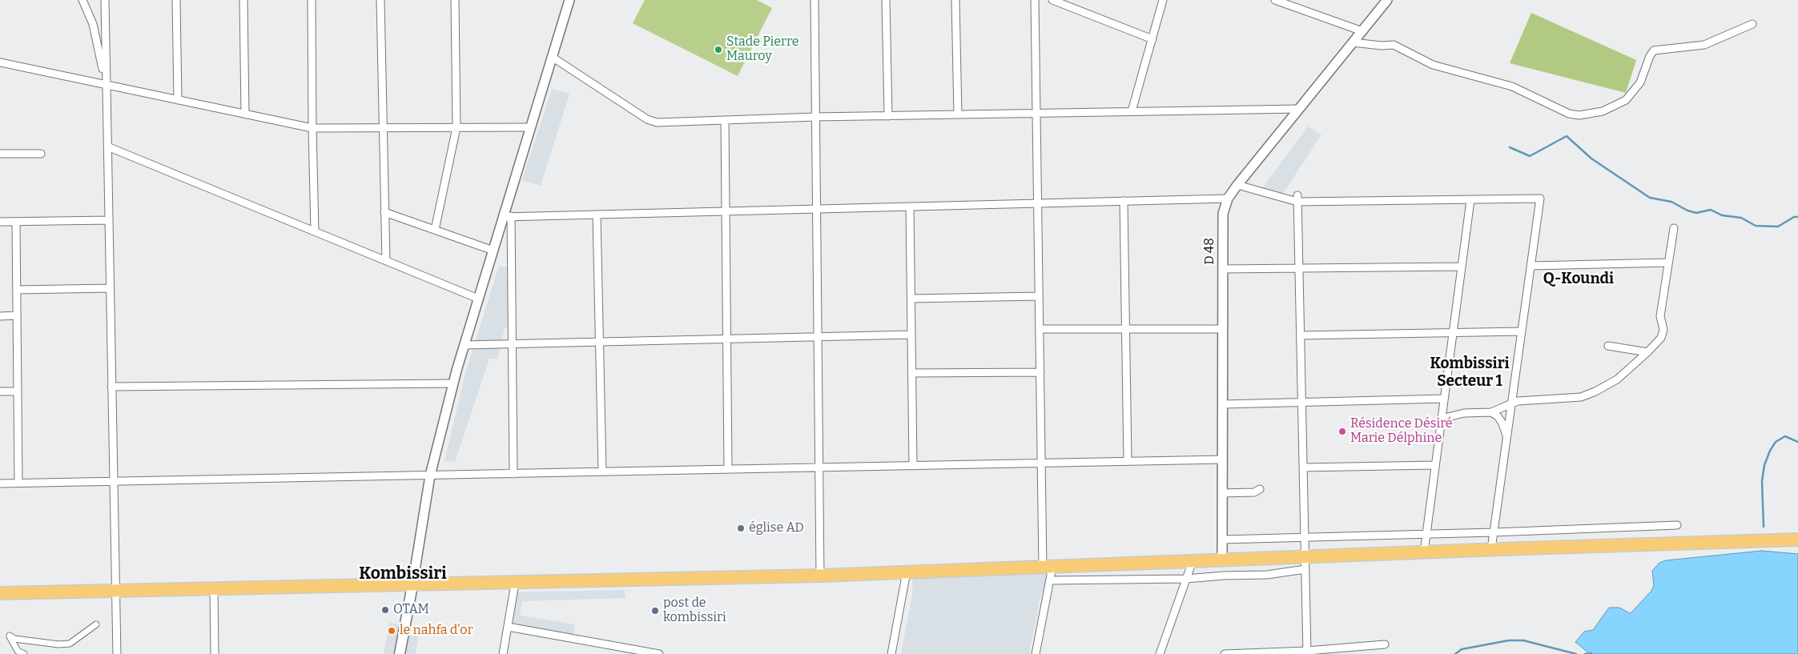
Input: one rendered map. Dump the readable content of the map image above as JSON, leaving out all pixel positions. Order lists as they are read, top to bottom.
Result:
{
  "streets": {
    "street": ["D 48"]
  },
  "districts": ["Q-Koundi", "Kombissiri Secteur 1", "Kombissiri"],
  "places": [
    "Stade Pierre Mauroy",
    "Résidence Désiré Marie Délphine",
    "église AD",
    "OTAM",
    "post de kombissiri",
    "le nahfa d'or"
  ]
}
